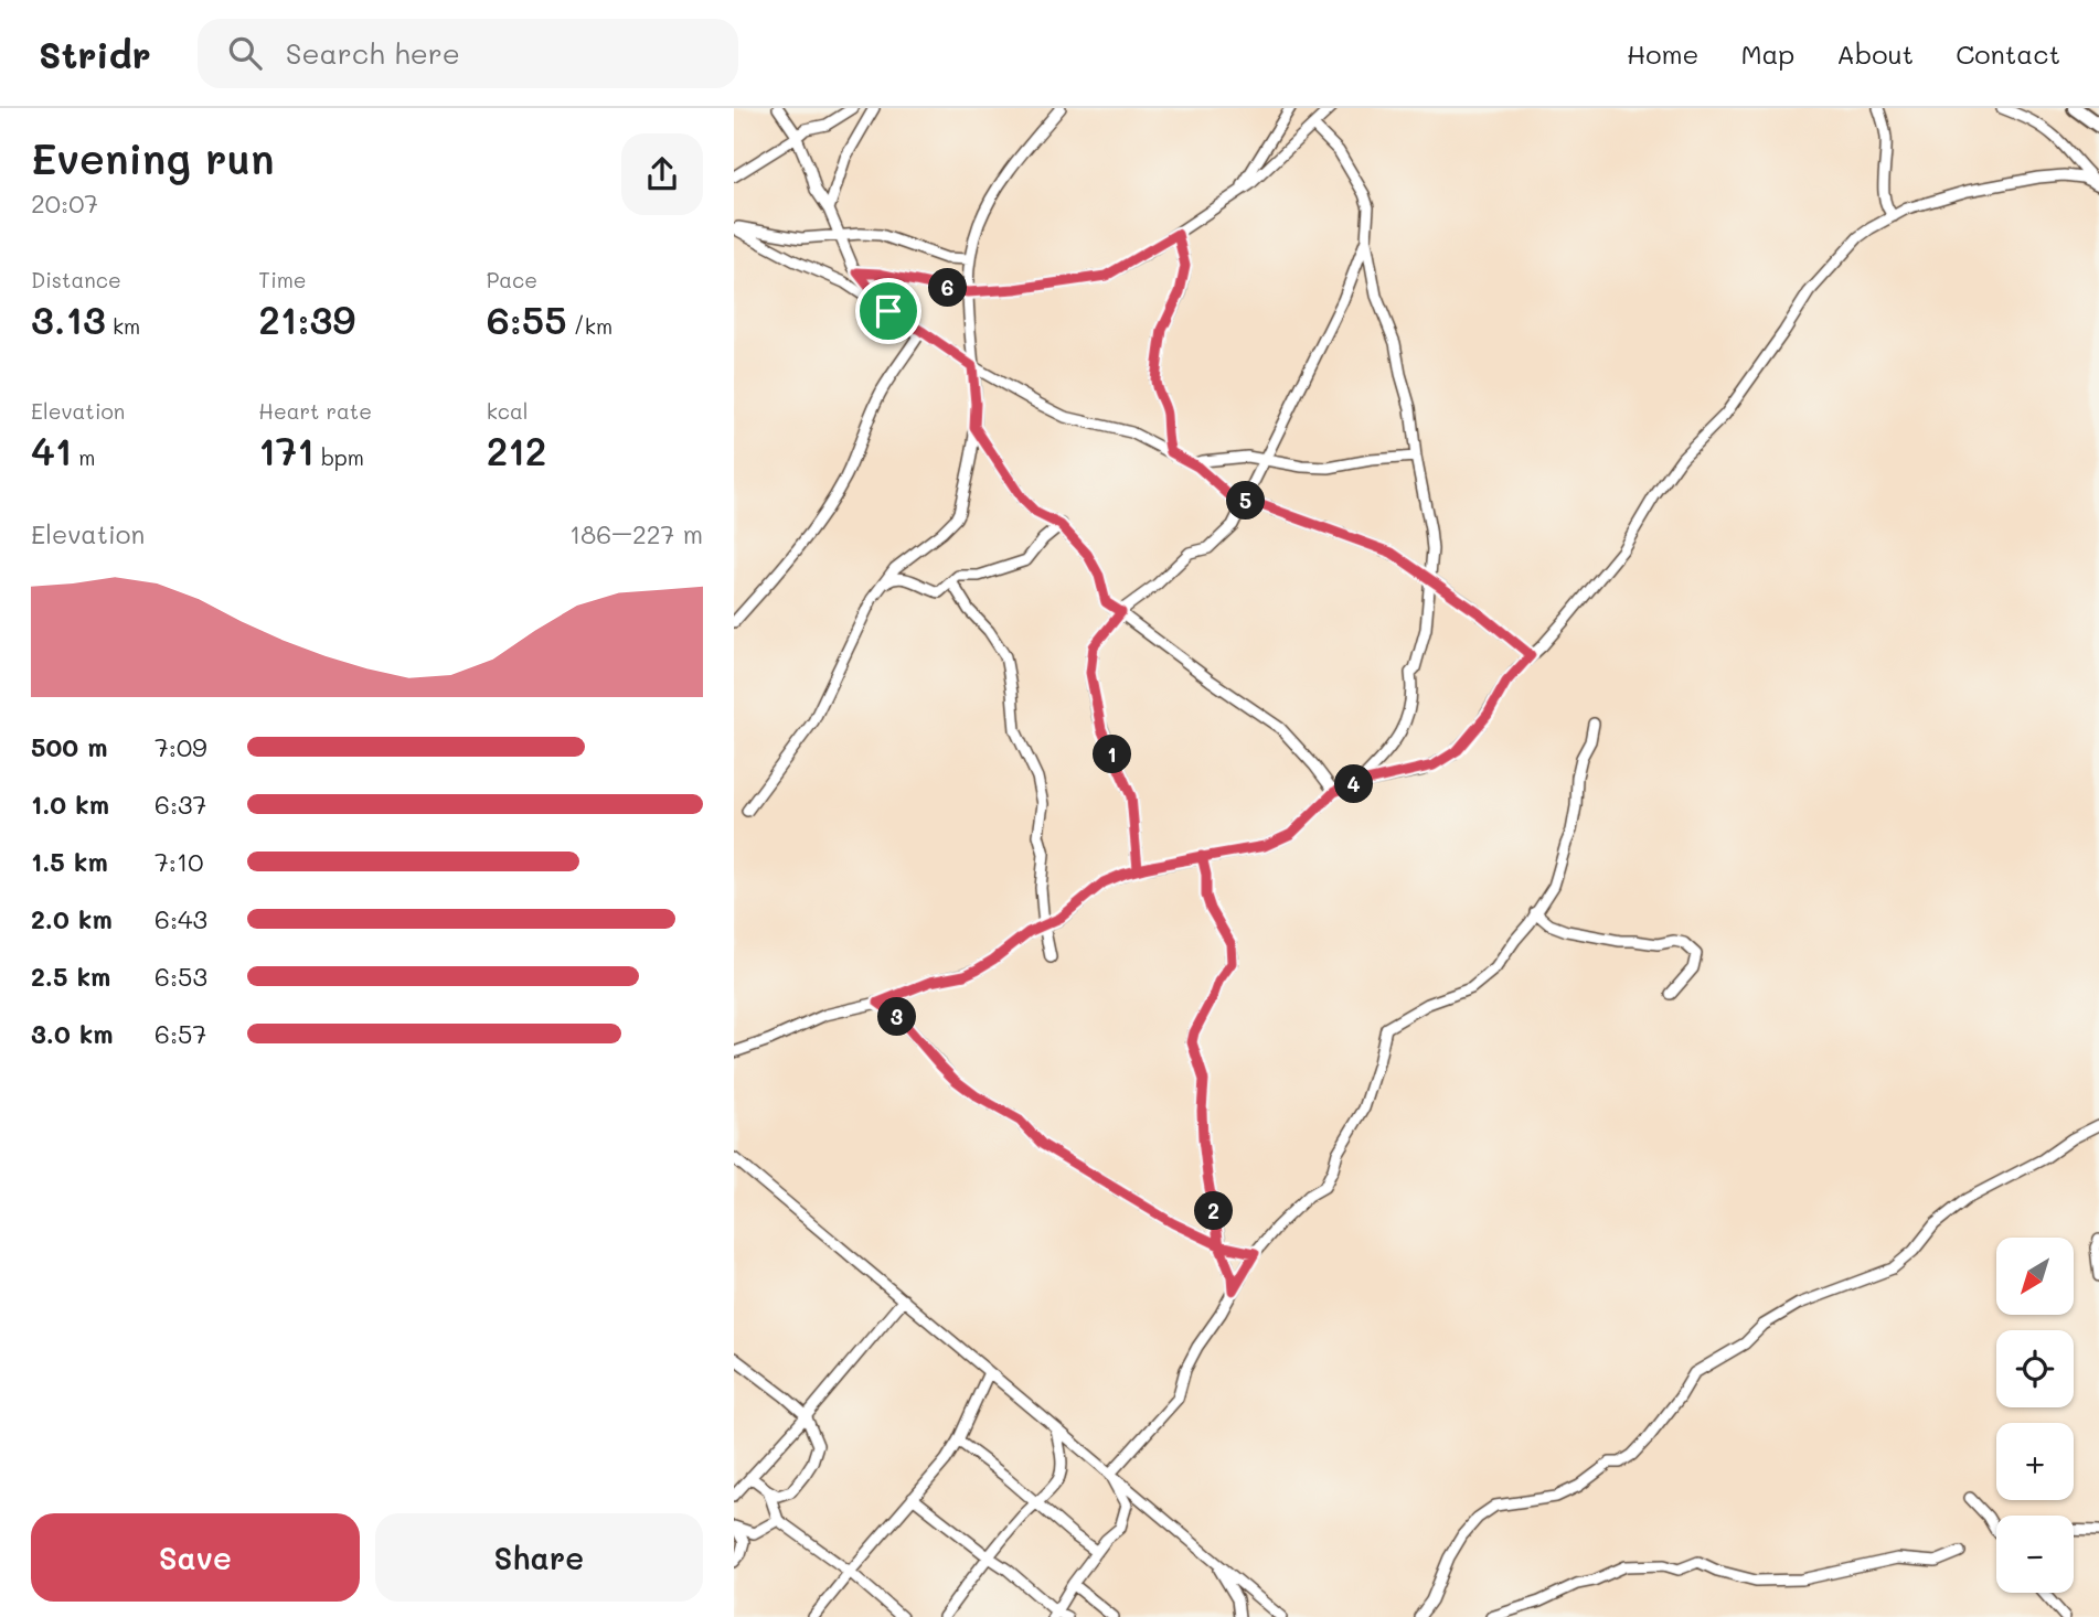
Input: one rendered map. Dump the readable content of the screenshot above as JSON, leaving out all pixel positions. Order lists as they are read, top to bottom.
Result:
{
  "north": "bottom left",
  "page": {
    "header": "Stridr",
    "search": "Search here",
    "nav": [
      "Home",
      "Map",
      "About",
      "Contact"
    ],
    "heading": ["Evening run", "20:07"],
    "stats": [
      ["Distance", "3.13 km"],
      ["Time", "21:39"],
      ["Pace", "6:55 /km"],
      ["Elevation", "41 m"],
      ["Heart rate", "171 bpm"],
      ["kcal", "212"]
    ],
    "pins": [
      "6",
      "5",
      "1",
      "4",
      "3",
      "2"
    ],
    "chart": ["Elevation", "186–227 m"],
    "list": [
      {
        "name": "500 m",
        "note": "7:09"
      },
      {
        "name": "1.0 km",
        "note": "6:37"
      },
      {
        "name": "1.5 km",
        "note": "7:10"
      },
      {
        "name": "2.0 km",
        "note": "6:43"
      },
      {
        "name": "2.5 km",
        "note": "6:53"
      },
      {
        "name": "3.0 km",
        "note": "6:57"
      }
    ],
    "map_buttons": ["+", "−"],
    "buttons": ["Save", "Share"]
  }
}
